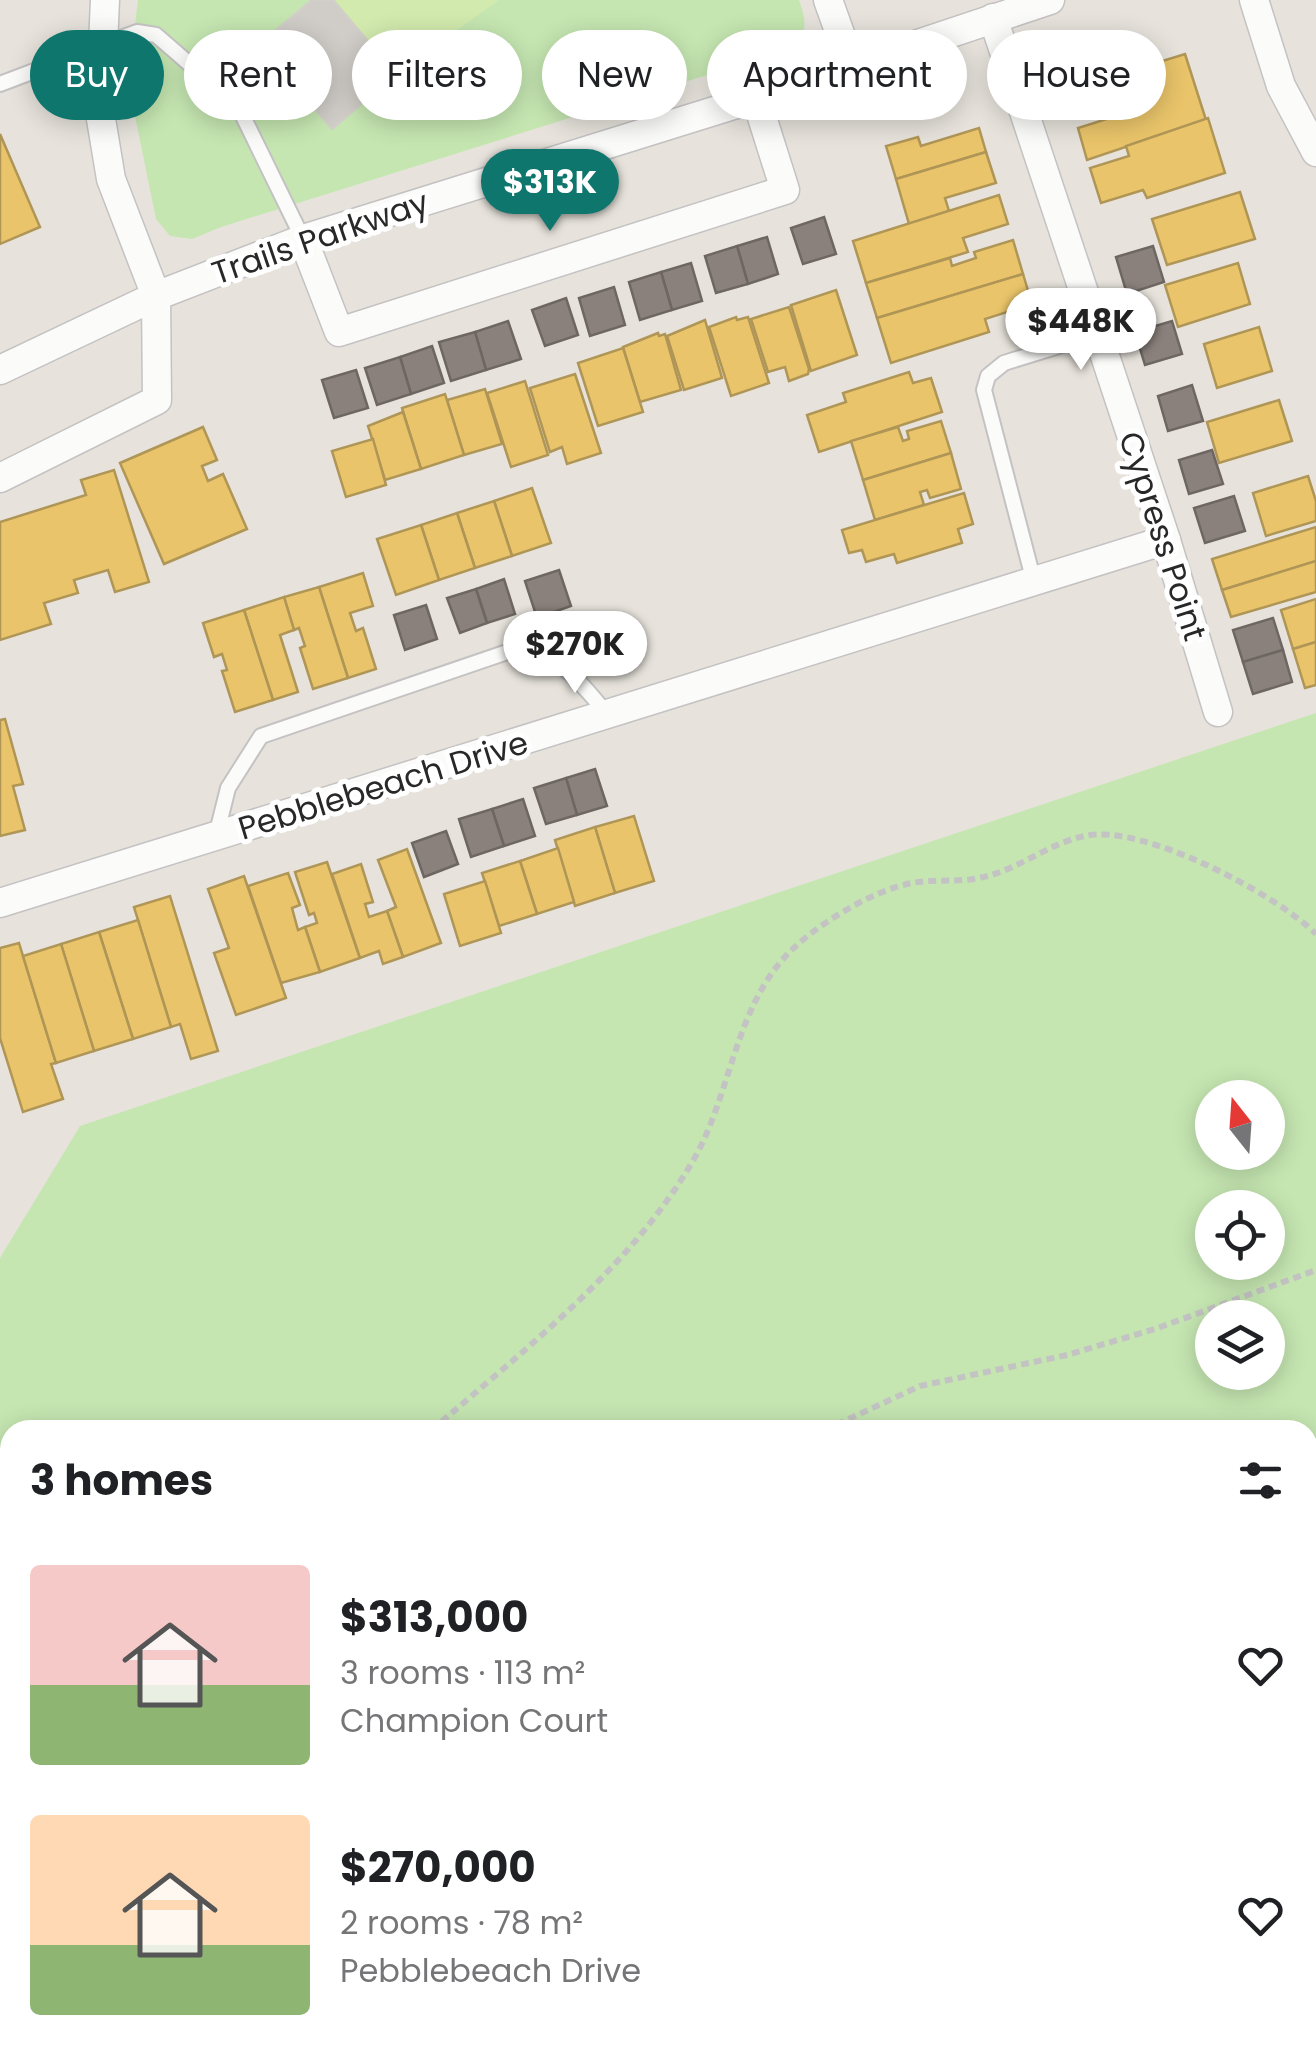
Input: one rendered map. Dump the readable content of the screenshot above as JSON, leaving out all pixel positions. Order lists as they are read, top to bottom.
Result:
{
  "streets": {
    "street": ["Trails Parkway", "Cypress Point", "Pebblebeach Drive"]
  },
  "crossings": [
    ["Trails Parkway", "Cypress Point"],
    ["Cypress Point", "Pebblebeach Drive"]
  ],
  "north": "top",
  "page": {
    "chip": [
      "Buy",
      "Rent",
      "Filters",
      "New",
      "Apartment",
      "House"
    ],
    "price": ["$313K", "$448K", "$270K"],
    "heading": "3 homes",
    "list": [
      {
        "name": "$313,000",
        "note": "3 rooms · 113 m² · Champion Court"
      },
      {
        "name": "$270,000",
        "note": "2 rooms · 78 m² · Pebblebeach Drive"
      }
    ]
  }
}
